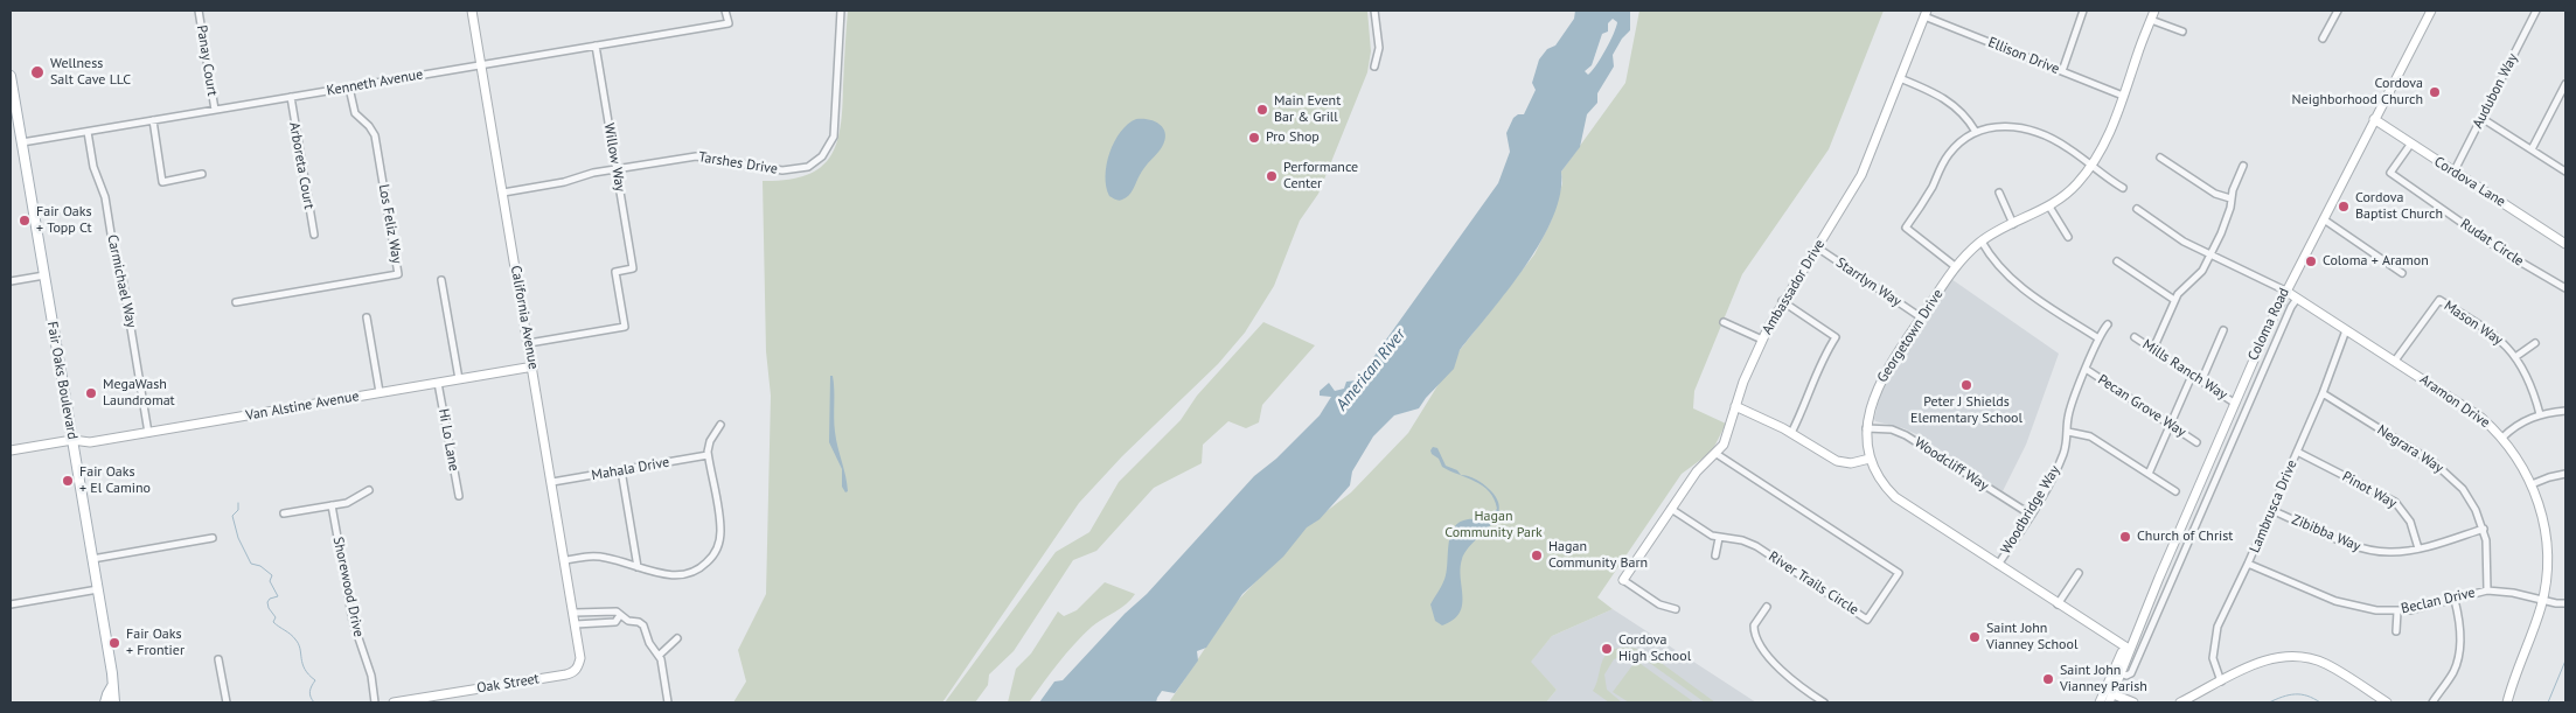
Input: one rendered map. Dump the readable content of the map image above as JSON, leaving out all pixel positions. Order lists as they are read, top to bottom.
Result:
{
  "streets": {
    "main road": ["Fair Oaks Boulevard"],
    "street": [
      "Ellison Drive",
      "Panay Court",
      "Kenneth Avenue",
      "Audubon Way",
      "Willow Way",
      "Tarshes Drive",
      "Arboreta Court",
      "Cordova Lane",
      "Los Feliz Way",
      "Rudat Circle",
      "Carmichael Way",
      "Starrlyn Way",
      "Ambassador Drive",
      "California Avenue",
      "Mason Way",
      "Coloma Road",
      "Georgetown Drive",
      "Mills Ranch Way",
      "Aramon Drive",
      "Van Alstine Avenue",
      "Pecan Grove Way",
      "Hi Lo Lane",
      "Negrara Way",
      "Woodcliff Way",
      "Mahala Drive",
      "Pinot Way",
      "Lambrusca Drive",
      "Woodbridge Way",
      "Zibibba Way",
      "River Trails Circle",
      "Shorewood Drive",
      "Beclan Drive",
      "Oak Street"
    ]
  },
  "crossings": [
    ["Ellison Drive", "Ambassador Drive"],
    ["Ellison Drive", "Georgetown Drive"],
    ["Panay Court", "Kenneth Avenue"],
    ["Kenneth Avenue", "Willow Way"],
    ["Kenneth Avenue", "Arboreta Court"],
    ["Kenneth Avenue", "Los Feliz Way"],
    ["Kenneth Avenue", "Carmichael Way"],
    ["Kenneth Avenue", "California Avenue"],
    ["Kenneth Avenue", "Fair Oaks Boulevard"],
    ["Audubon Way", "Cordova Lane"],
    ["Willow Way", "Tarshes Drive"],
    ["Willow Way", "California Avenue"],
    ["Tarshes Drive", "California Avenue"],
    ["Cordova Lane", "Rudat Circle"],
    ["Cordova Lane", "Coloma Road"],
    ["Carmichael Way", "Van Alstine Avenue"],
    ["Starrlyn Way", "Ambassador Drive"],
    ["Starrlyn Way", "Georgetown Drive"],
    ["Ambassador Drive", "River Trails Circle"],
    ["California Avenue", "Van Alstine Avenue"],
    ["California Avenue", "Mahala Drive"],
    ["California Avenue", "Oak Street"],
    ["Mason Way", "Aramon Drive"],
    ["Coloma Road", "Georgetown Drive"],
    ["Coloma Road", "Mills Ranch Way"],
    ["Coloma Road", "Aramon Drive"],
    ["Georgetown Drive", "Woodcliff Way"],
    ["Georgetown Drive", "Woodbridge Way"],
    ["Fair Oaks Boulevard", "Van Alstine Avenue"],
    ["Aramon Drive", "Lambrusca Drive"],
    ["Aramon Drive", "Beclan Drive"],
    ["Van Alstine Avenue", "Hi Lo Lane"],
    ["Pecan Grove Way", "Woodbridge Way"],
    ["Negrara Way", "Lambrusca Drive"],
    ["Negrara Way", "Zibibba Way"],
    ["Negrara Way", "Beclan Drive"],
    ["Woodcliff Way", "Woodbridge Way"],
    ["Pinot Way", "Lambrusca Drive"],
    ["Pinot Way", "Zibibba Way"],
    ["Lambrusca Drive", "Zibibba Way"],
    ["Lambrusca Drive", "Beclan Drive"]
  ],
  "water": ["American River"],
  "parks": ["Hagan Community Park"],
  "places": [
    "Wellness Salt Cave LLC",
    "Cordova Neighborhood Church",
    "Main Event Bar & Grill",
    "Pro Shop",
    "Performance Center",
    "Cordova Baptist Church",
    "Fair Oaks + Topp Ct",
    "Coloma + Aramon",
    "Peter J Shields Elementary School",
    "MegaWash Laundromat",
    "Fair Oaks + El Camino",
    "Church of Christ",
    "Hagan Community Barn",
    "Saint John Vianney School",
    "Fair Oaks + Frontier",
    "Cordova High School",
    "Saint John Vianney Parish"
  ]
}
